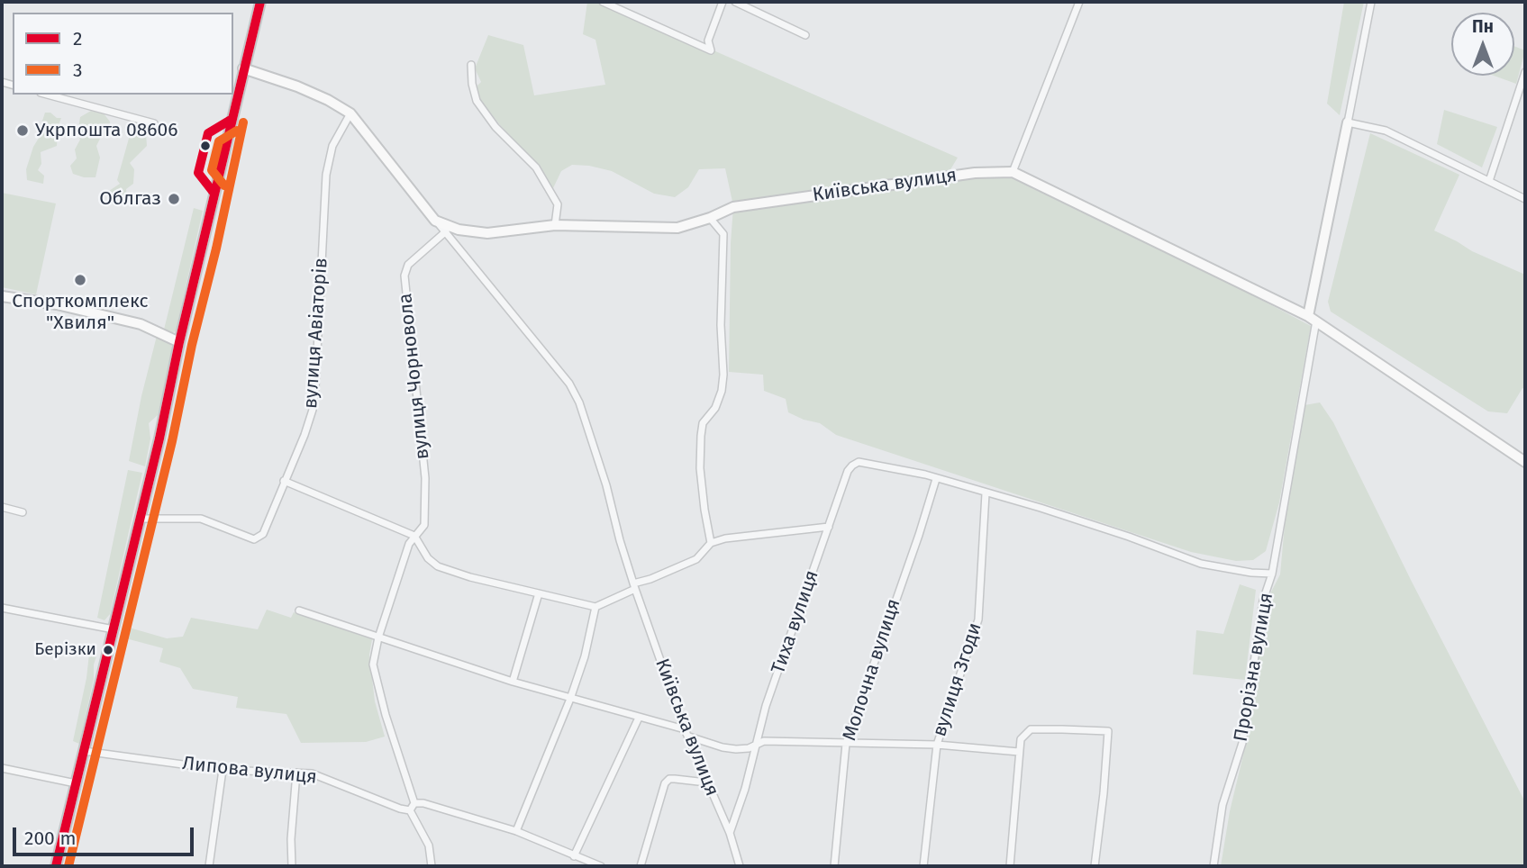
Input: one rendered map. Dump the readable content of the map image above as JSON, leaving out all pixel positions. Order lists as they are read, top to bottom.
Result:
{
  "streets": {
    "street": [
      "Київська вулиця",
      "вулиця Авіаторів",
      "вулиця Чорновола",
      "Тиха вулиця",
      "Прорізна вулиця",
      "Молочна вулиця",
      "вулиця Згоди",
      "Липова вулиця"
    ]
  },
  "crossings": [
    ["Київська вулиця", "вулиця Авіаторів"],
    ["Київська вулиця", "вулиця Чорновола"],
    ["Київська вулиця", "Тиха вулиця"],
    ["Тиха вулиця", "Прорізна вулиця"],
    ["Тиха вулиця", "Молочна вулиця"],
    ["Прорізна вулиця", "Молочна вулиця"],
    ["Прорізна вулиця", "вулиця Згоди"]
  ],
  "places": [
    "Укрпошта 08606",
    "Облгаз",
    "Спорткомплекс \"Хвиля\"",
    "Берізки"
  ],
  "lines": ["transit line 2", "transit line 3"],
  "legend": ["2", "3"],
  "scale_bar": "200 m",
  "north": "top"
}
